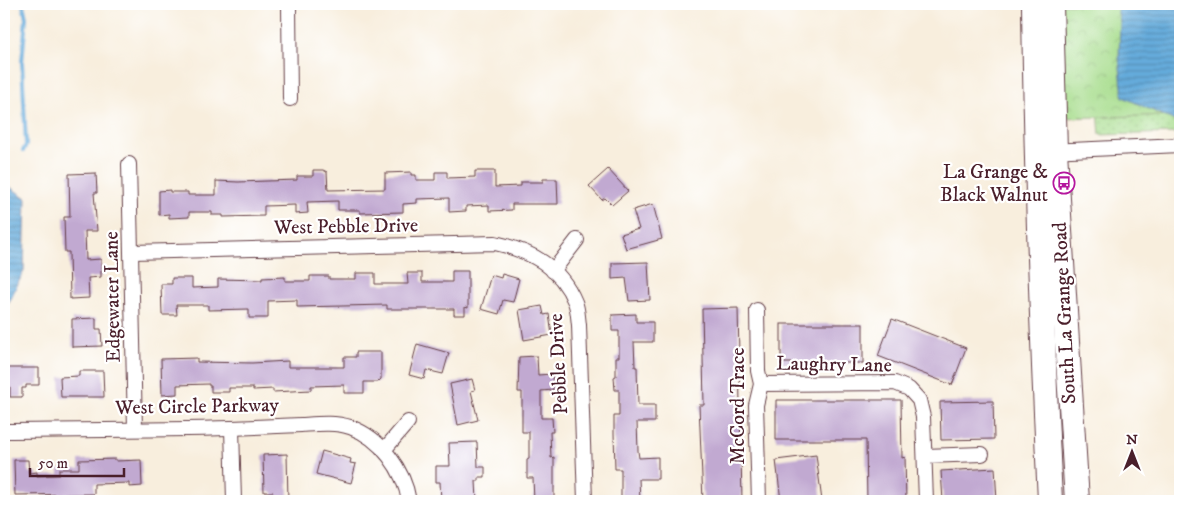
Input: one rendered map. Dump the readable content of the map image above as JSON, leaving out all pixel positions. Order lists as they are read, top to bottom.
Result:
{
  "streets": {
    "highway": ["South La Grange Road"],
    "street": [
      "West Pebble Drive",
      "Edgewater Lane",
      "Pebble Drive",
      "Laughry Lane",
      "McCord Trace",
      "West Circle Parkway"
    ]
  },
  "crossings": [
    ["West Pebble Drive", "Edgewater Lane"],
    ["West Pebble Drive", "Pebble Drive"],
    ["Edgewater Lane", "West Circle Parkway"],
    ["Laughry Lane", "McCord Trace"]
  ],
  "places": {
    "bus stop": ["La Grange & Black Walnut"]
  },
  "scale_bar": "50 m",
  "north": "top"
}
